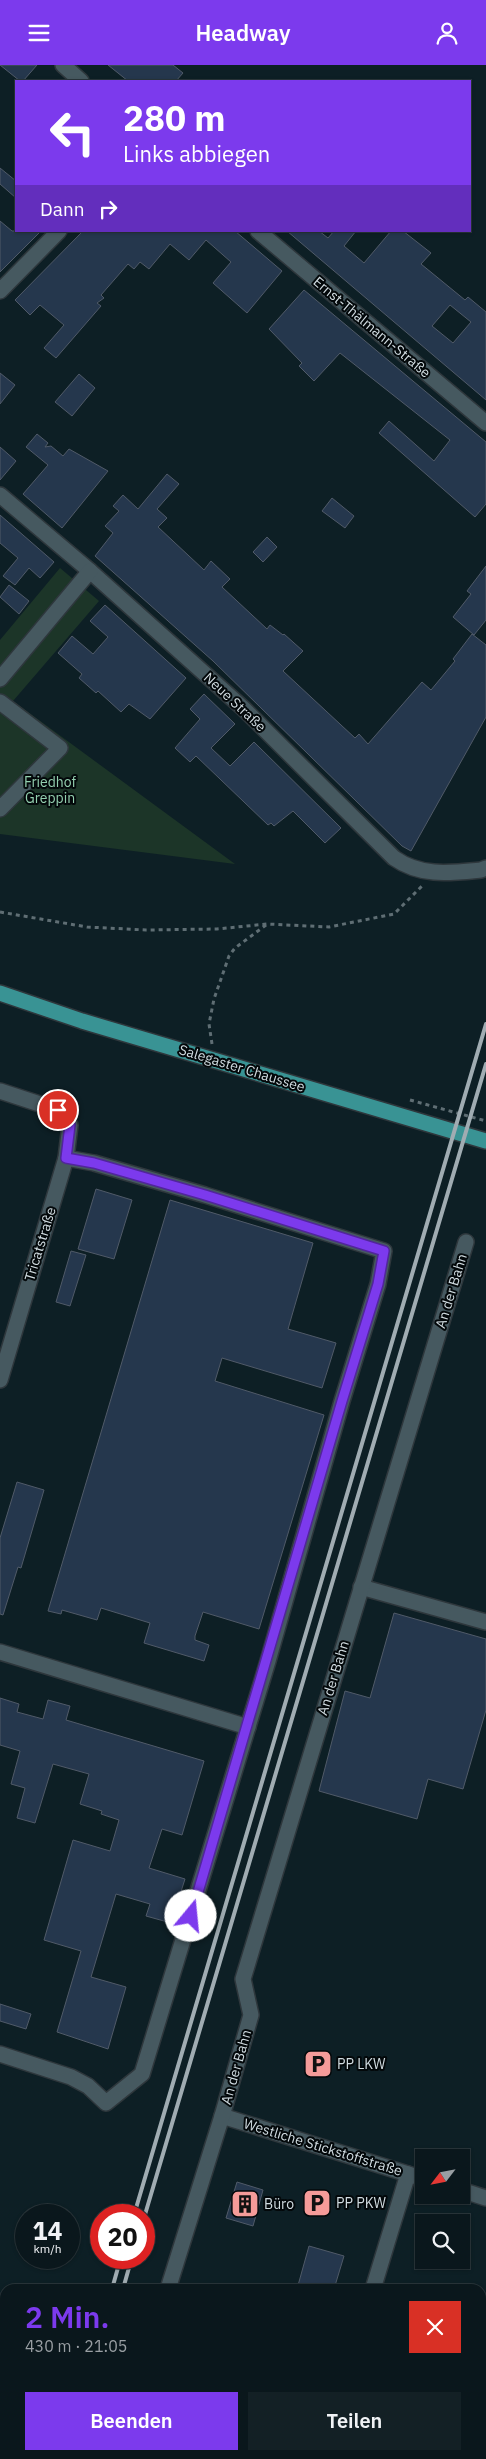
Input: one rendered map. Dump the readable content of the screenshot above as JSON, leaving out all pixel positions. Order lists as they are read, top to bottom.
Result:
{
  "streets": {
    "main road": ["Salegaster Chaussee"],
    "street": [
      "Ernst-Thälmann-Straße",
      "Neue Straße",
      "Tricatstraße",
      "An der Bahn",
      "Westliche Stickstoffstraße"
    ]
  },
  "crossings": [
    ["An der Bahn", "Westliche Stickstoffstraße"]
  ],
  "parks": ["Friedhof Greppin"],
  "places": {
    "parking": ["PP LKW", "PP PKW"],
    "building": ["Büro"]
  },
  "north": "bottom left",
  "page": {
    "header": "Headway",
    "turn": ["280 m", "Links abbiegen"],
    "then": "Dann",
    "speed": "14 km/h",
    "limit": "20",
    "heading": ["2 Min.", "430 m · 21:05"],
    "buttons": ["Beenden", "Teilen"]
  }
}
